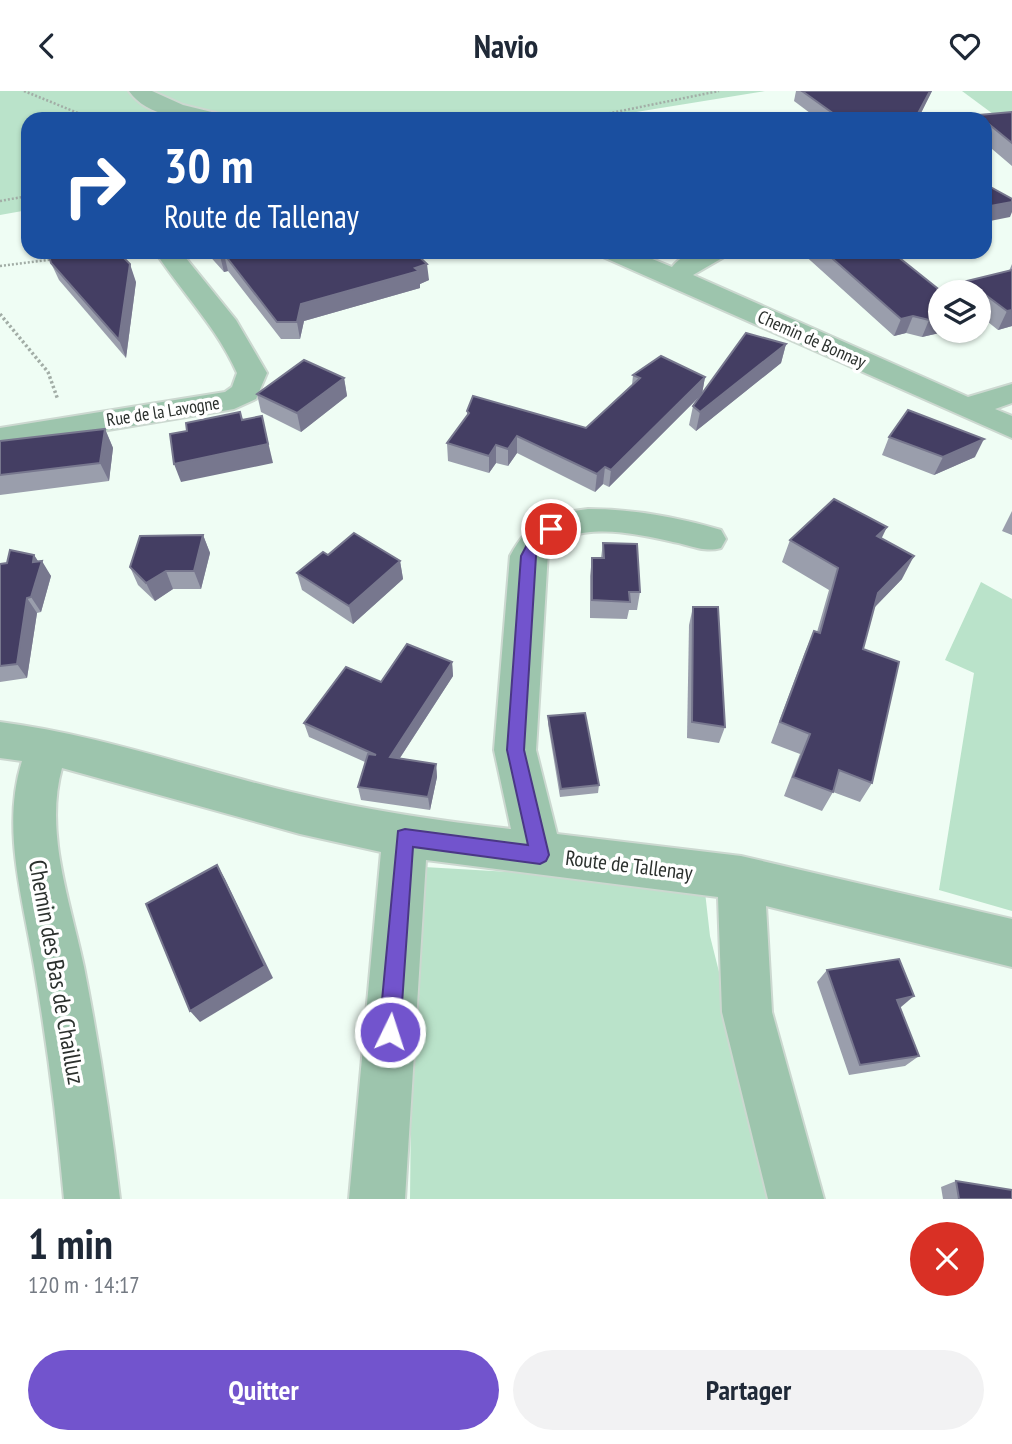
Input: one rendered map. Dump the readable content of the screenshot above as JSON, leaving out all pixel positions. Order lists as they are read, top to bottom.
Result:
{
  "streets": {
    "street": [
      "Chemin de Bonnay",
      "Rue de la Lavogne",
      "Route de Tallenay",
      "Chemin des Bas de Chailluz"
    ]
  },
  "crossings": [
    ["Route de Tallenay", "Chemin des Bas de Chailluz"]
  ],
  "page": {
    "header": "Navio",
    "turn": ["30 m", "Route de Tallenay"],
    "heading": ["1 min", "120 m · 14:17"],
    "buttons": ["Quitter", "Partager"]
  }
}
